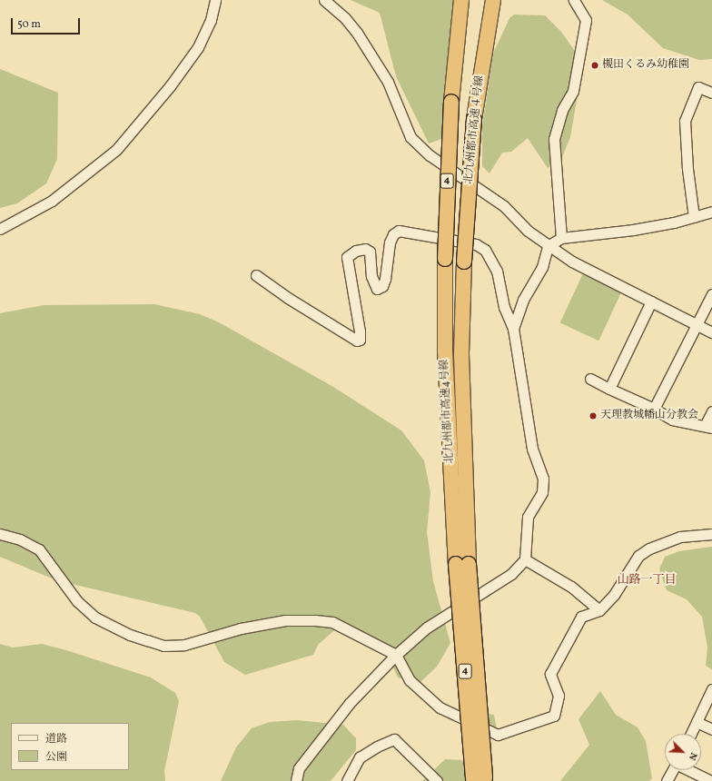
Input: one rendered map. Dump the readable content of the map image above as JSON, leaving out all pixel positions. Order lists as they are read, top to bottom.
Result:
{
  "streets": {
    "highway": ["北九州都市高速４号線", "4", "北九州都市高速4号線"]
  },
  "crossings": [
    ["北九州都市高速４号線", "北九州都市高速4号線"],
    ["4", "北九州都市高速4号線"]
  ],
  "districts": ["山路一丁目"],
  "places": ["槻田くるみ幼稚園", "天理教城幡山分教会"],
  "legend": ["道路", "公園"],
  "scale_bar": "50 m",
  "north": "bottom right"
}
